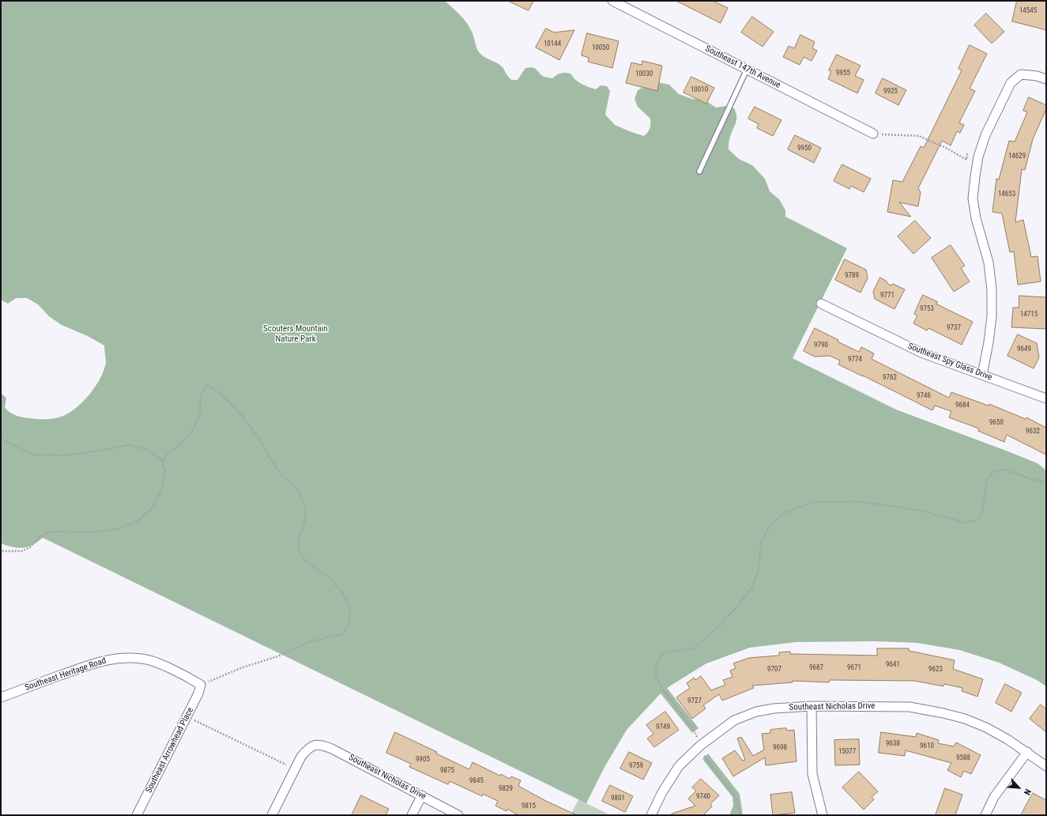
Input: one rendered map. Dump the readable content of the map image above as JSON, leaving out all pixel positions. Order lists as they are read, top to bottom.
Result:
{
  "streets": {
    "street": [
      "Southeast 147th Avenue",
      "Southeast Spy Glass Drive",
      "Southeast Heritage Road",
      "Southeast Nicholas Drive",
      "Southeast Arrowhead Place"
    ]
  },
  "crossings": [
    ["Southeast Heritage Road", "Southeast Arrowhead Place"]
  ],
  "parks": ["Scouters Mountain Nature Park"],
  "house_numbers": [
    "14545",
    "10144",
    "10050",
    "9955",
    "10030",
    "10010",
    "9925",
    "9950",
    "14629",
    "14653",
    "9789",
    "9771",
    "9753",
    "14715",
    "9737",
    "9790",
    "9649",
    "9774",
    "9762",
    "9746",
    "9684",
    "9650",
    "9632",
    "9641",
    "9687",
    "9671",
    "9707",
    "9623",
    "9727",
    "9749",
    "9638",
    "9610",
    "9698",
    "15077",
    "9588",
    "9905",
    "9759",
    "9875",
    "9845",
    "9829",
    "9740",
    "9801",
    "9815"
  ],
  "north": "bottom right"
}
